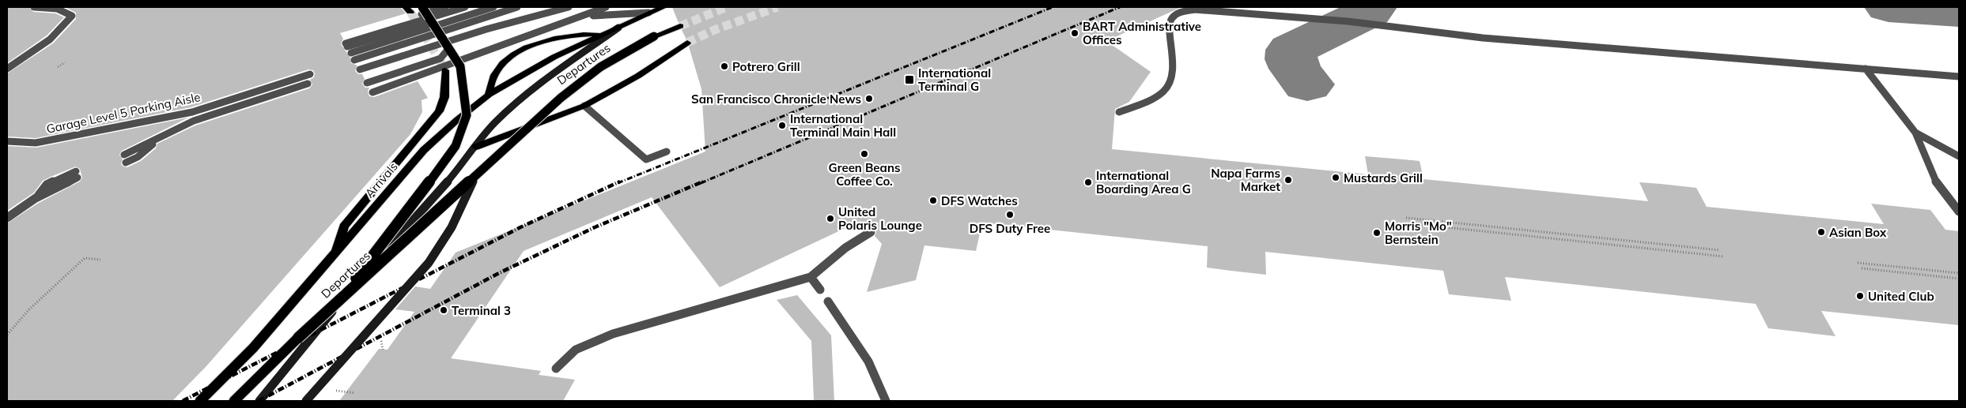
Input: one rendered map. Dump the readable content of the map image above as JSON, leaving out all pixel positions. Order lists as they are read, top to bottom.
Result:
{
  "streets": {
    "main road": ["Departures", "Arrivals"],
    "street": ["Garage Level 5 Parking Aisle"]
  },
  "places": {
    "other": [
      "BART Administrative Offices",
      "Potrero Grill",
      "San Francisco Chronicle News",
      "International Terminal Main Hall",
      "Green Beans Coffee Co.",
      "Mustards Grill",
      "Napa Farms Market",
      "International Boarding Area G",
      "DFS Watches",
      "DFS Duty Free",
      "United Polaris Lounge",
      "Asian Box",
      "Morris \"Mo\" Bernstein",
      "United Club",
      "Terminal 3"
    ],
    "transit": ["International Terminal G"]
  }
}
